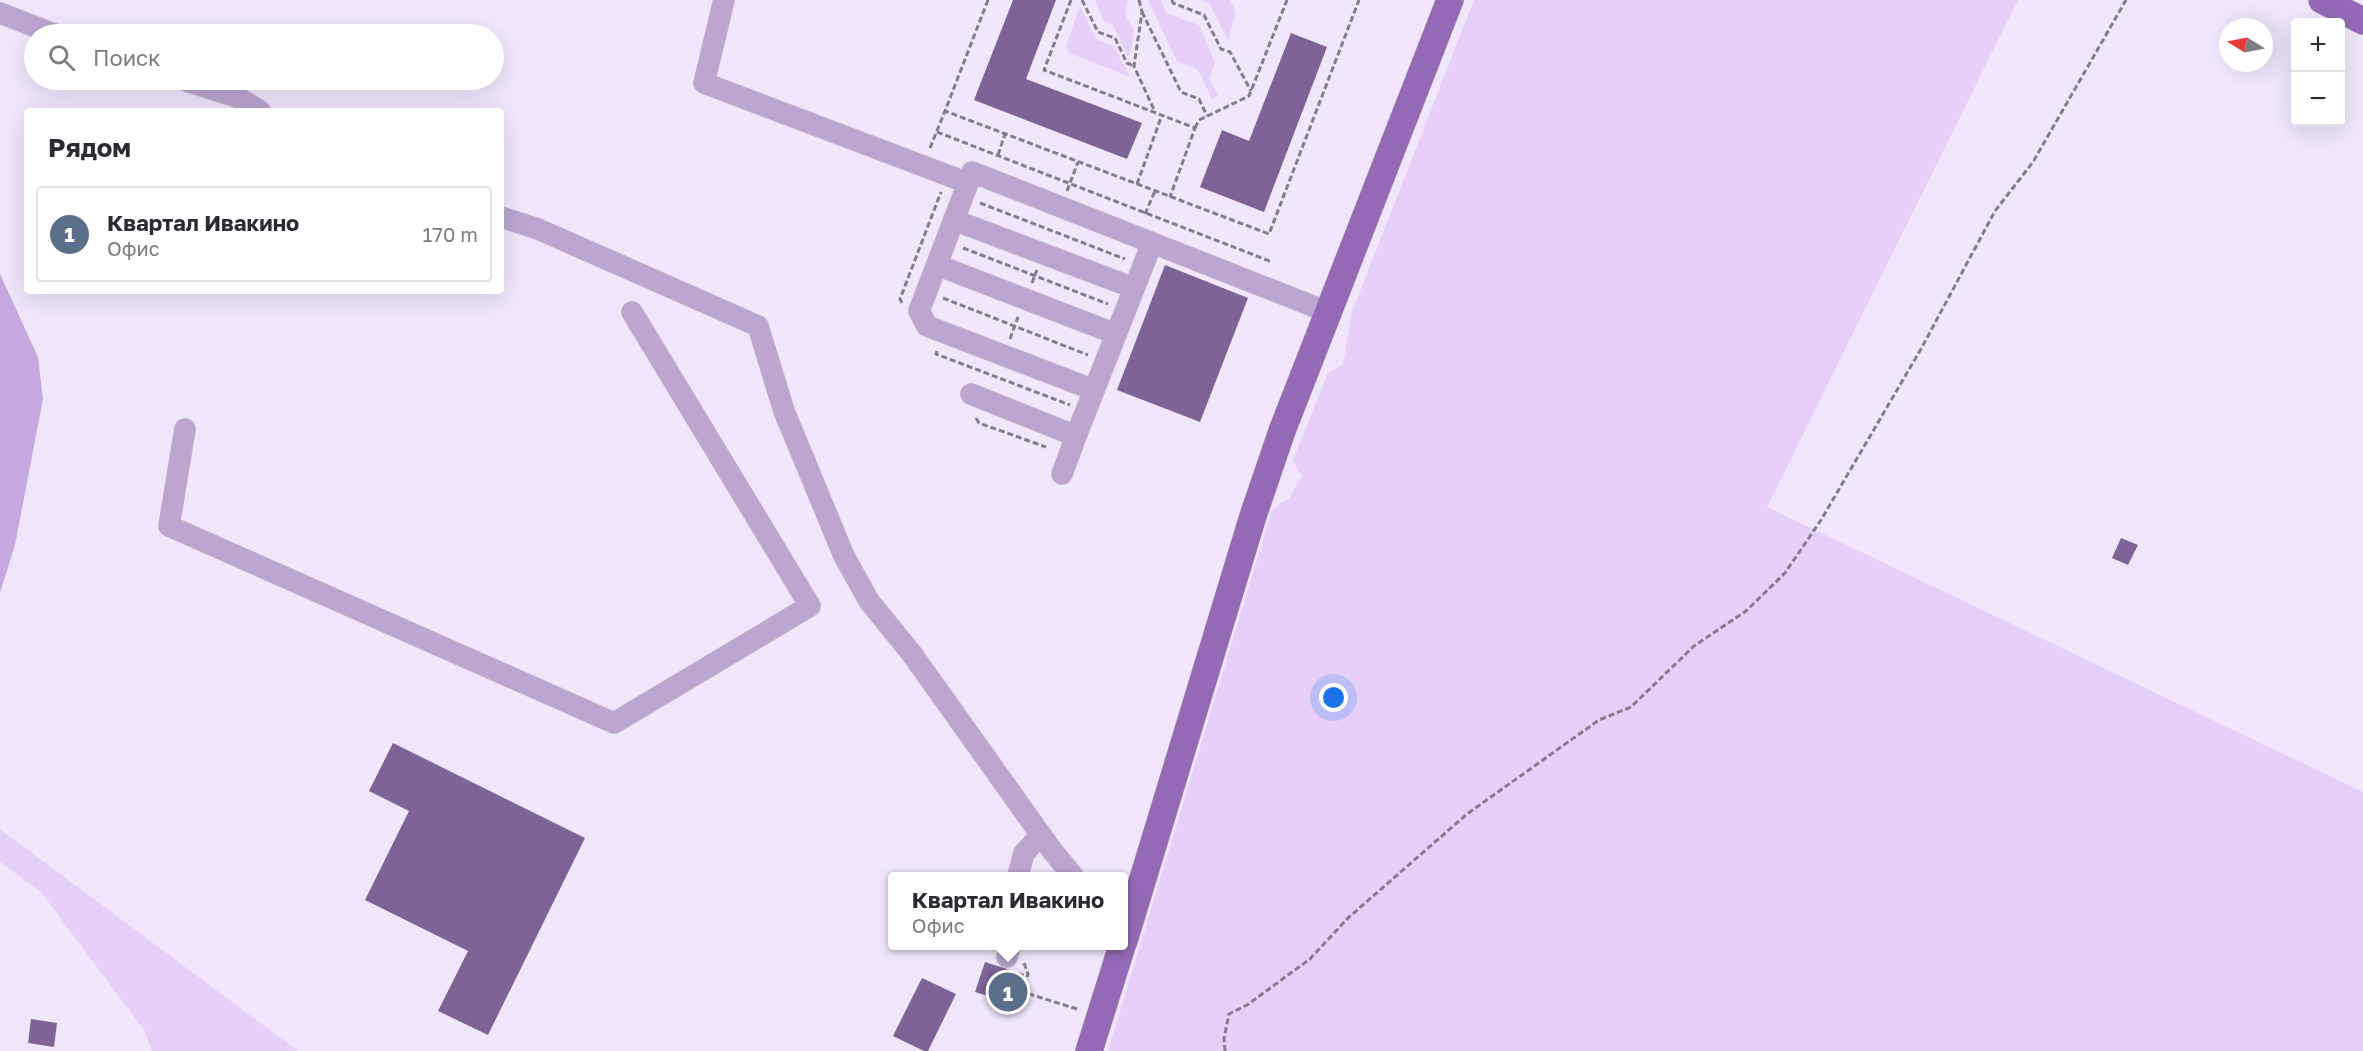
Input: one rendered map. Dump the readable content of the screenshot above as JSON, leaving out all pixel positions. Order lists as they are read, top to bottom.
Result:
{
  "north": "left",
  "page": {
    "map_buttons": ["+", "−"],
    "search": "Поиск",
    "heading": "Рядом",
    "list": [
      {
        "mark": "1",
        "name": "Квартал Ивакино",
        "note": "Офис",
        "value": "170 m"
      }
    ],
    "popup": ["Квартал Ивакино", "Офис"],
    "pins": "1"
  }
}
